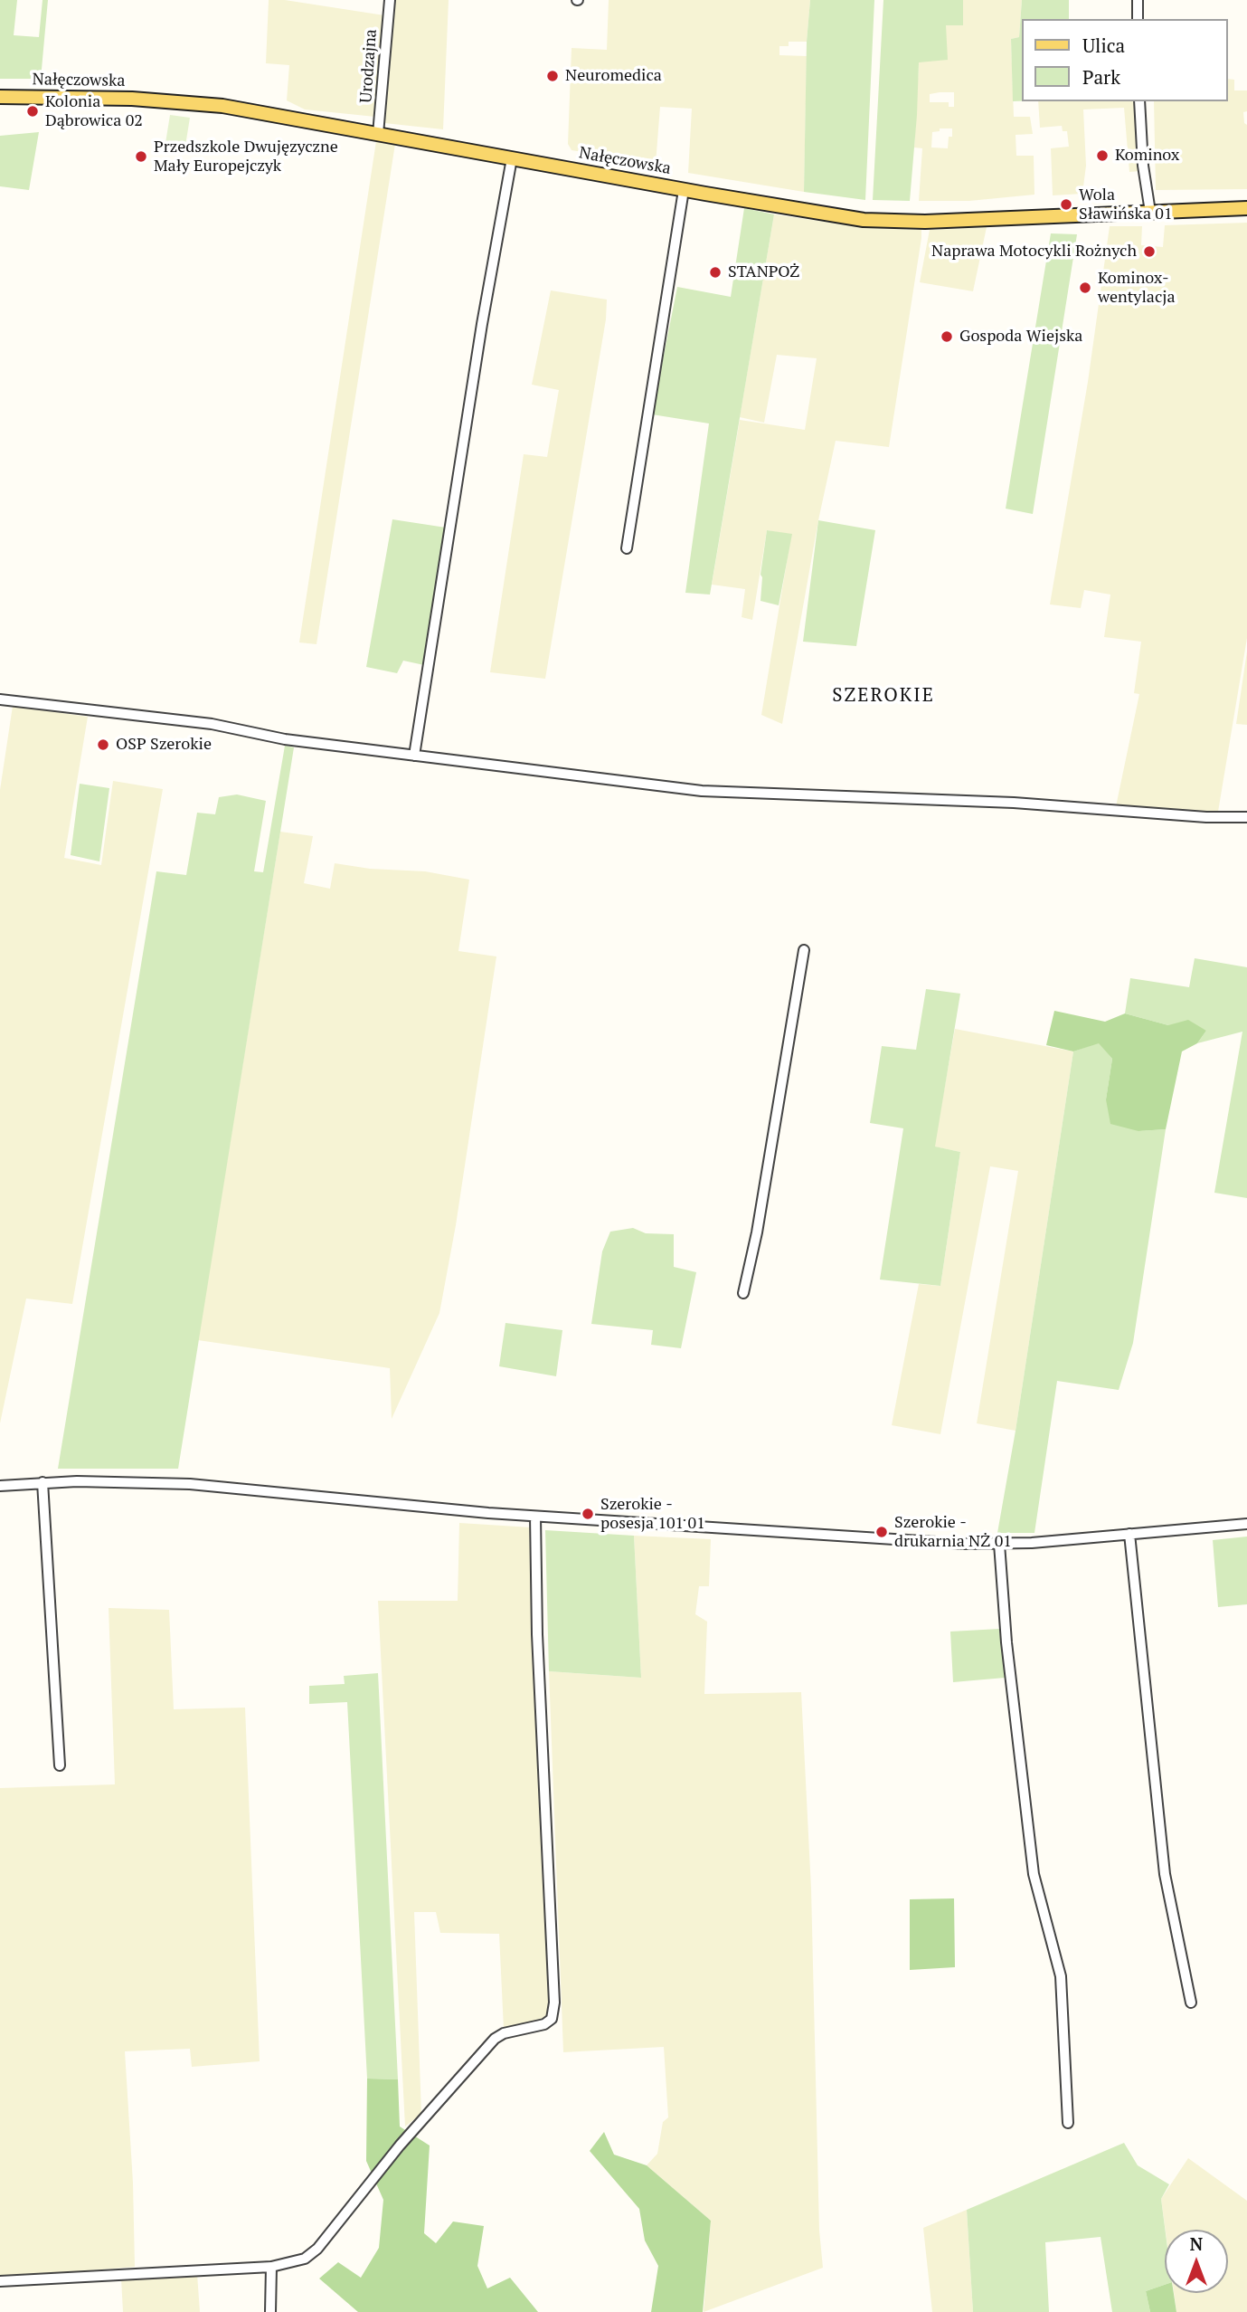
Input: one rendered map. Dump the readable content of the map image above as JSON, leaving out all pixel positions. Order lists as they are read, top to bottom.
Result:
{
  "streets": {
    "main road": ["Nałęczowska"],
    "street": ["Urodzajna"]
  },
  "crossings": [
    ["Urodzajna", "Nałęczowska"]
  ],
  "districts": ["SZEROKIE"],
  "places": [
    "Neuromedica",
    "Kolonia Dąbrowica 02",
    "Kominox",
    "Przedszkole Dwujęzyczne Mały Europejczyk",
    "Wola Sławińska 01",
    "Naprawa Motocykli Rożnych",
    "STANPOŻ",
    "Kominox- wentylacja",
    "Gospoda Wiejska",
    "OSP Szerokie",
    "Szerokie - posesja 101 01",
    "Szerokie - drukarnia NŻ 01"
  ],
  "legend": ["Ulica", "Park"],
  "north": "top"
}
